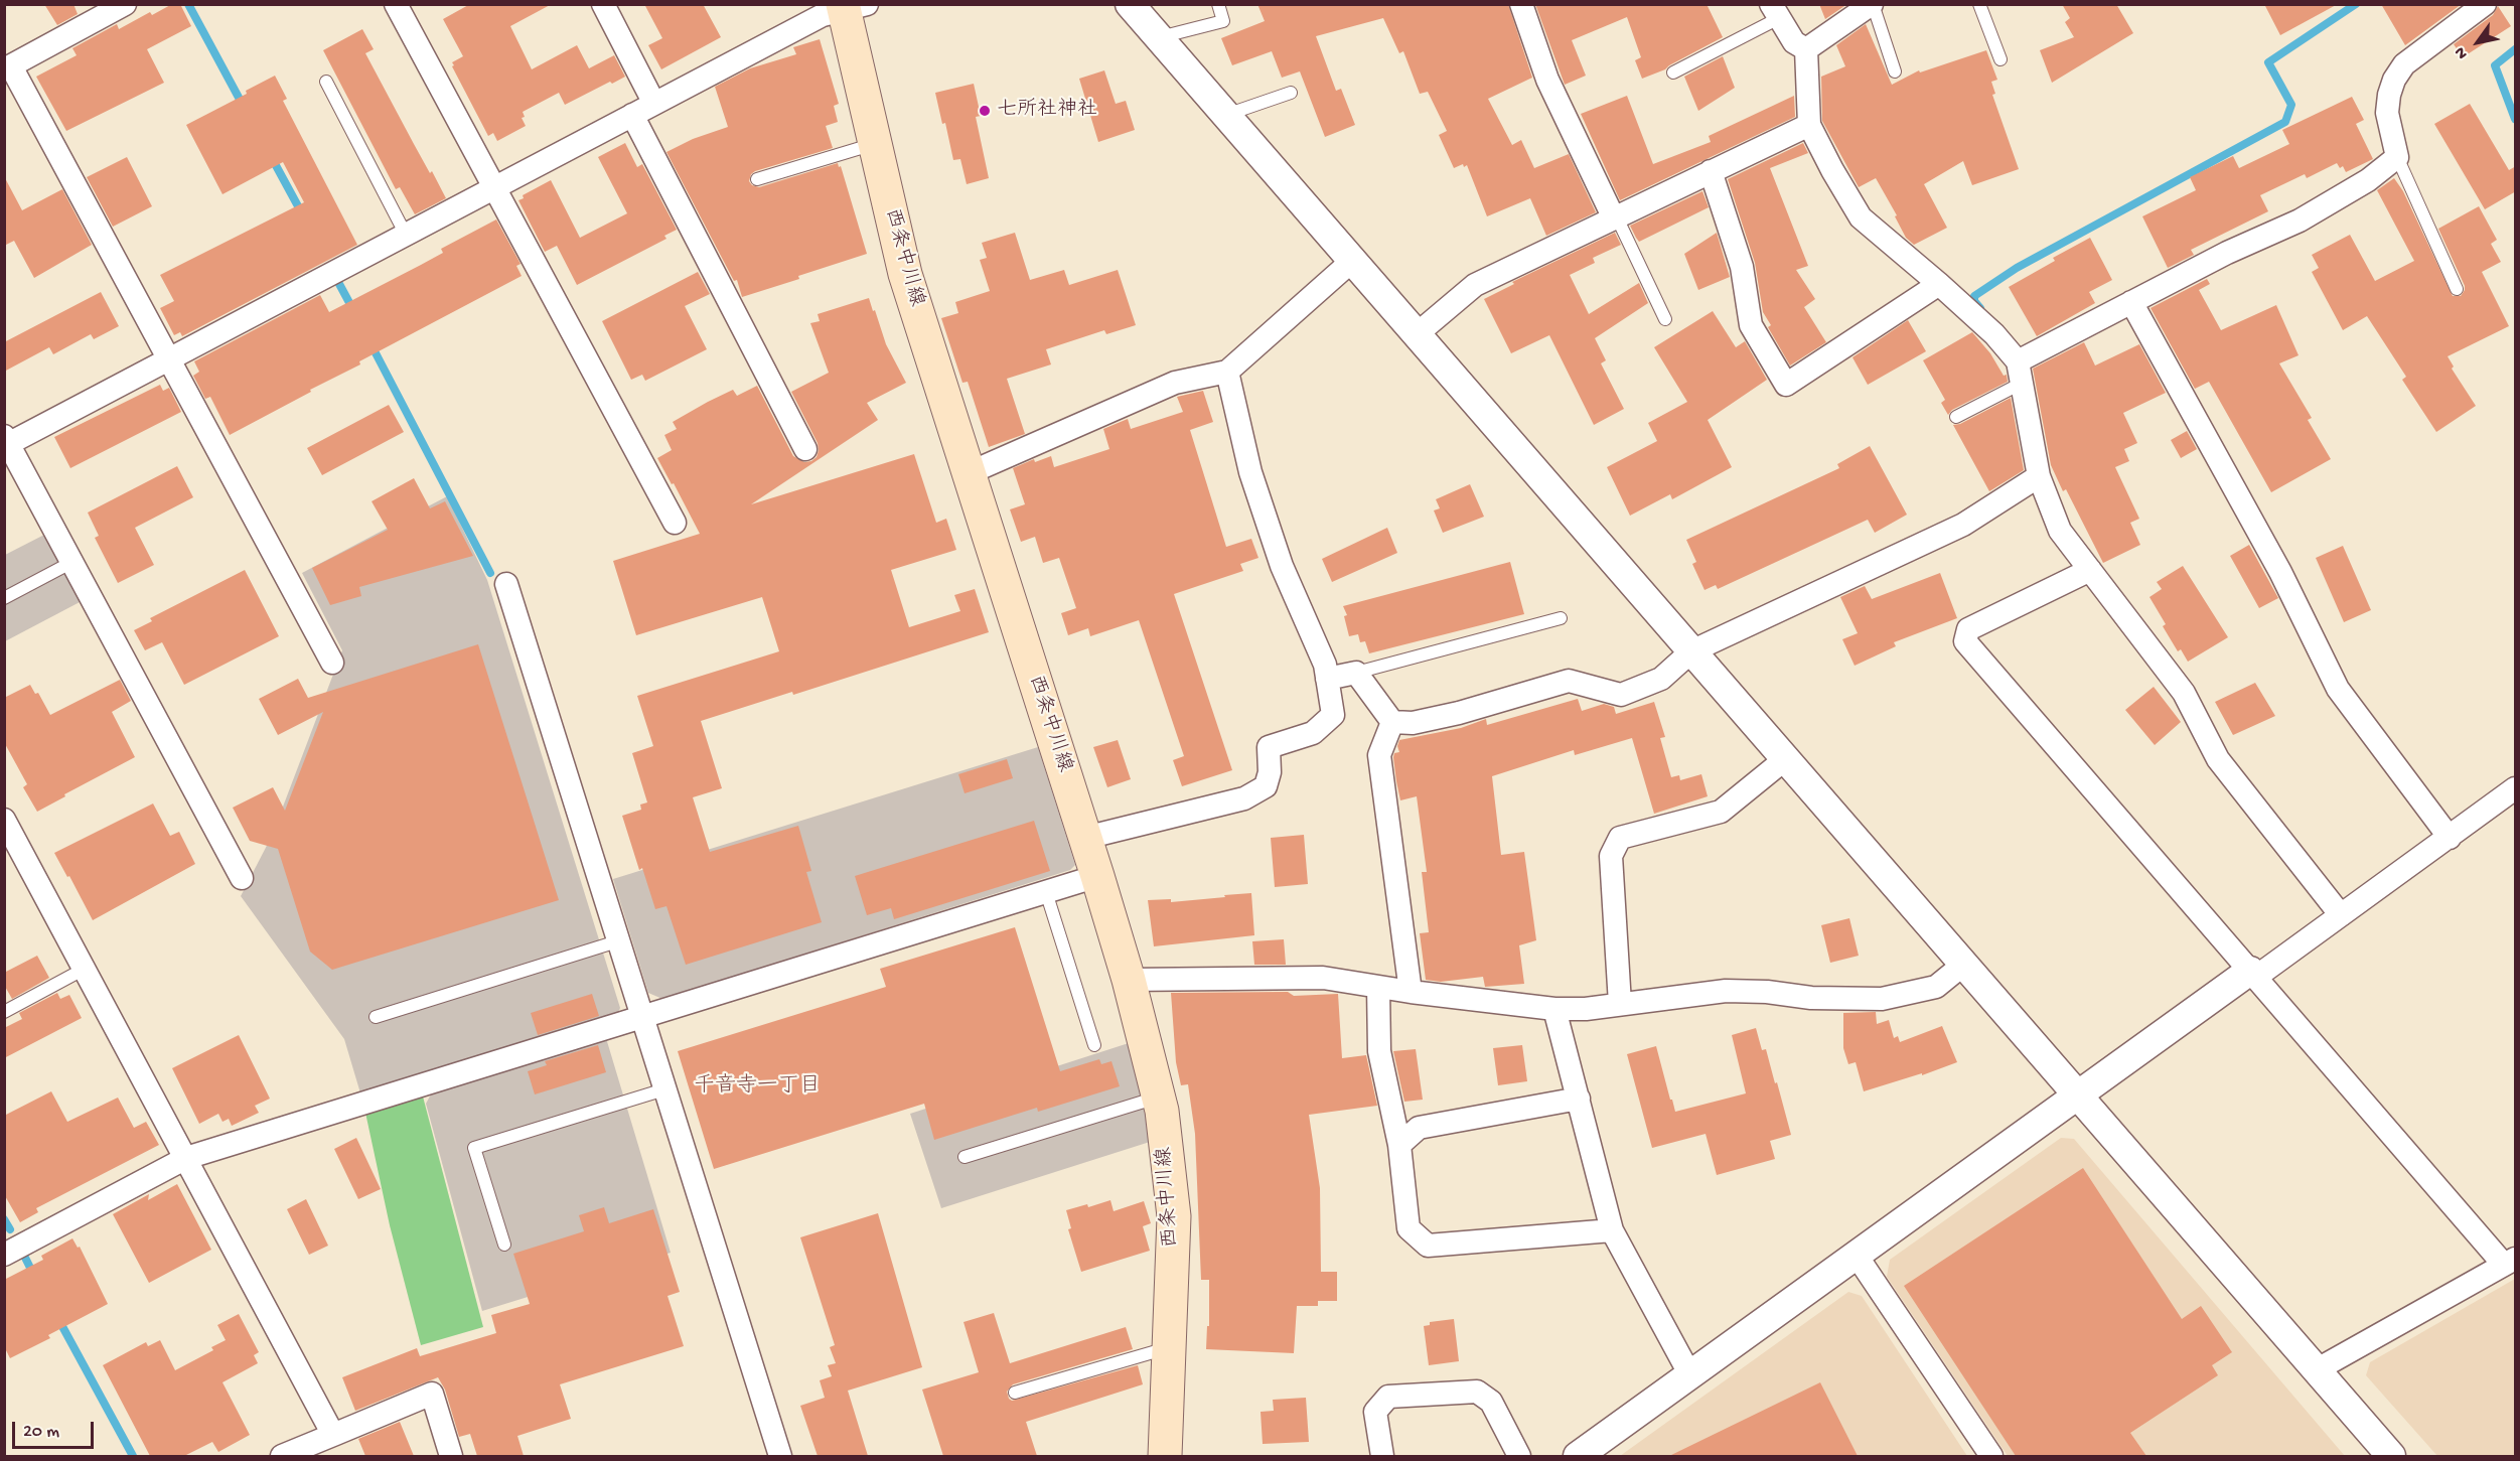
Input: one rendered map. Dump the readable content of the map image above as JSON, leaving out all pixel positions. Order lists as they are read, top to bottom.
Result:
{
  "streets": {
    "main road": ["西条中川線"]
  },
  "districts": ["千音寺一丁目"],
  "places": ["七所社神社"],
  "scale_bar": "20 m",
  "north": "bottom left"
}
